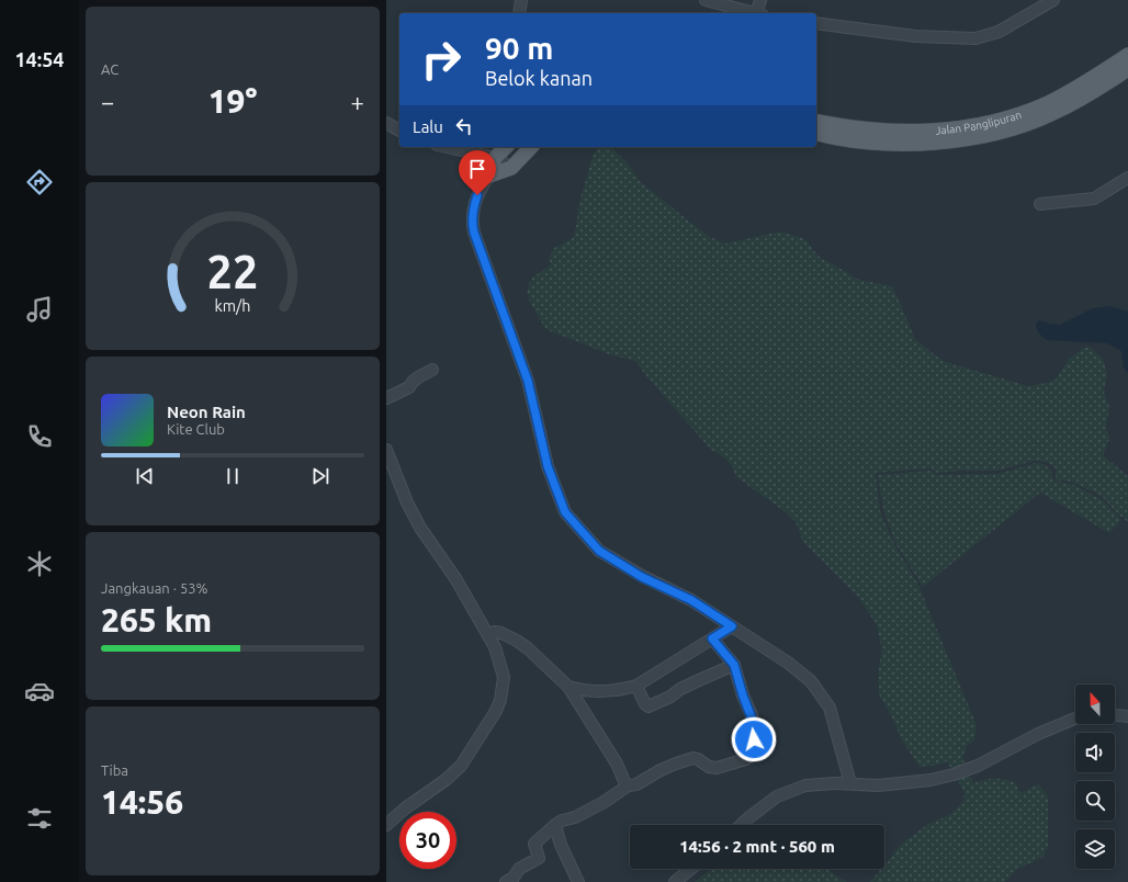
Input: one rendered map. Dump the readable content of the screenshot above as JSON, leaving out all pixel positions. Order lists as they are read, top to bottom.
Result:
{
  "streets": {
    "main road": ["Jalan Panglipuran"]
  },
  "north": "top",
  "page": {
    "tabs": "14:54",
    "tile": [
      "AC",
      ["Jangkauan · 53%", "265 km"],
      ["Tiba", "14:56"]
    ],
    "turn": ["90 m", "Belok kanan"],
    "heat": ["−", "19°", "+"],
    "then": "Lalu",
    "song": ["Neon Rain", "Kite Club"],
    "limit": "30",
    "trip": "14:56 · 2 mnt · 560 m",
    "gauge": ["22", "km/h"]
  }
}
